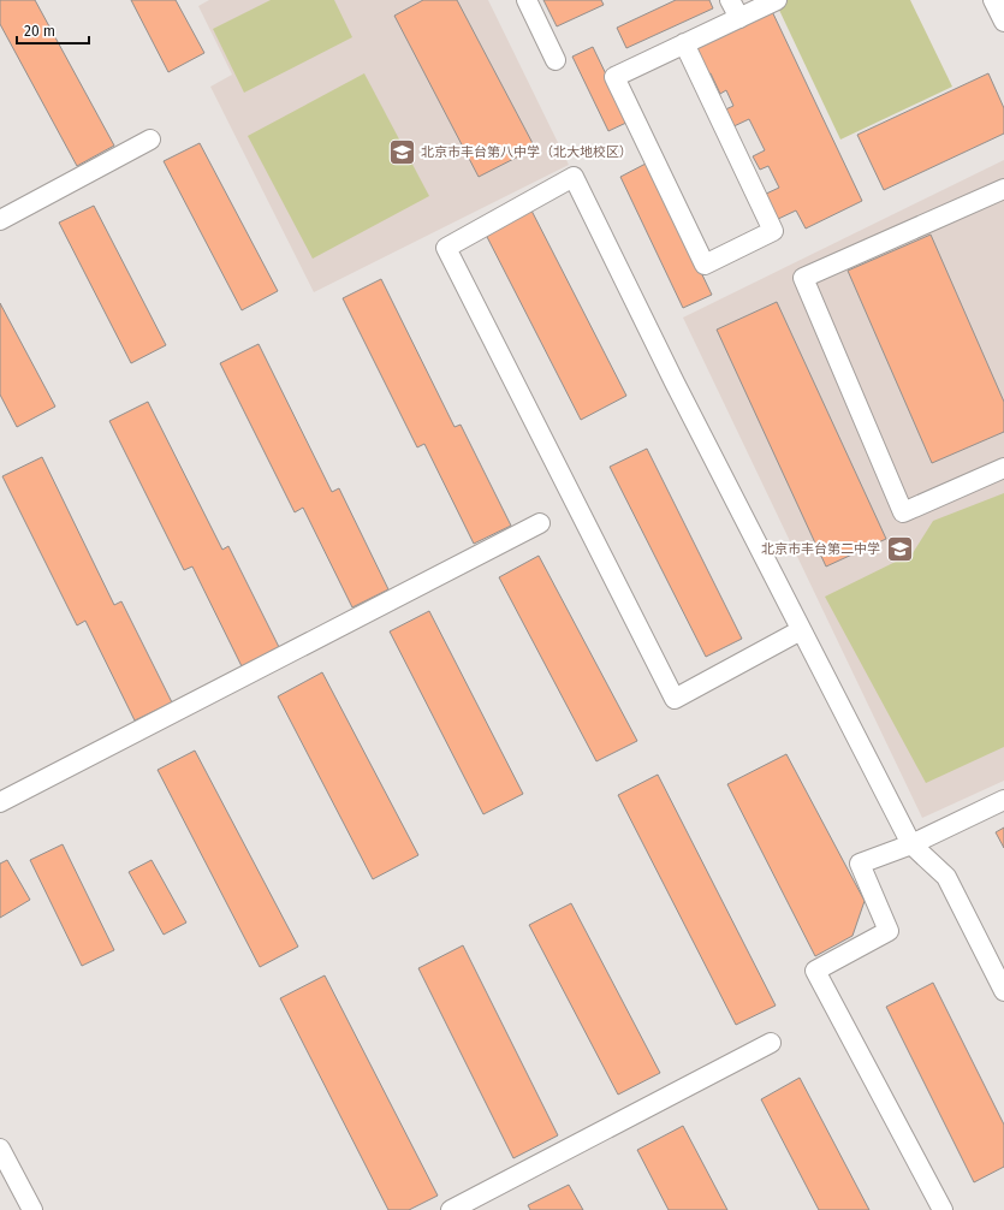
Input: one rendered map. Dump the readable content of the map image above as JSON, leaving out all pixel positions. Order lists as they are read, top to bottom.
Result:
{
  "places": {
    "school or university": ["北京市丰台第八中学（北大地校区）", "北京市丰台第二中学"]
  },
  "scale_bar": "20 m"
}
